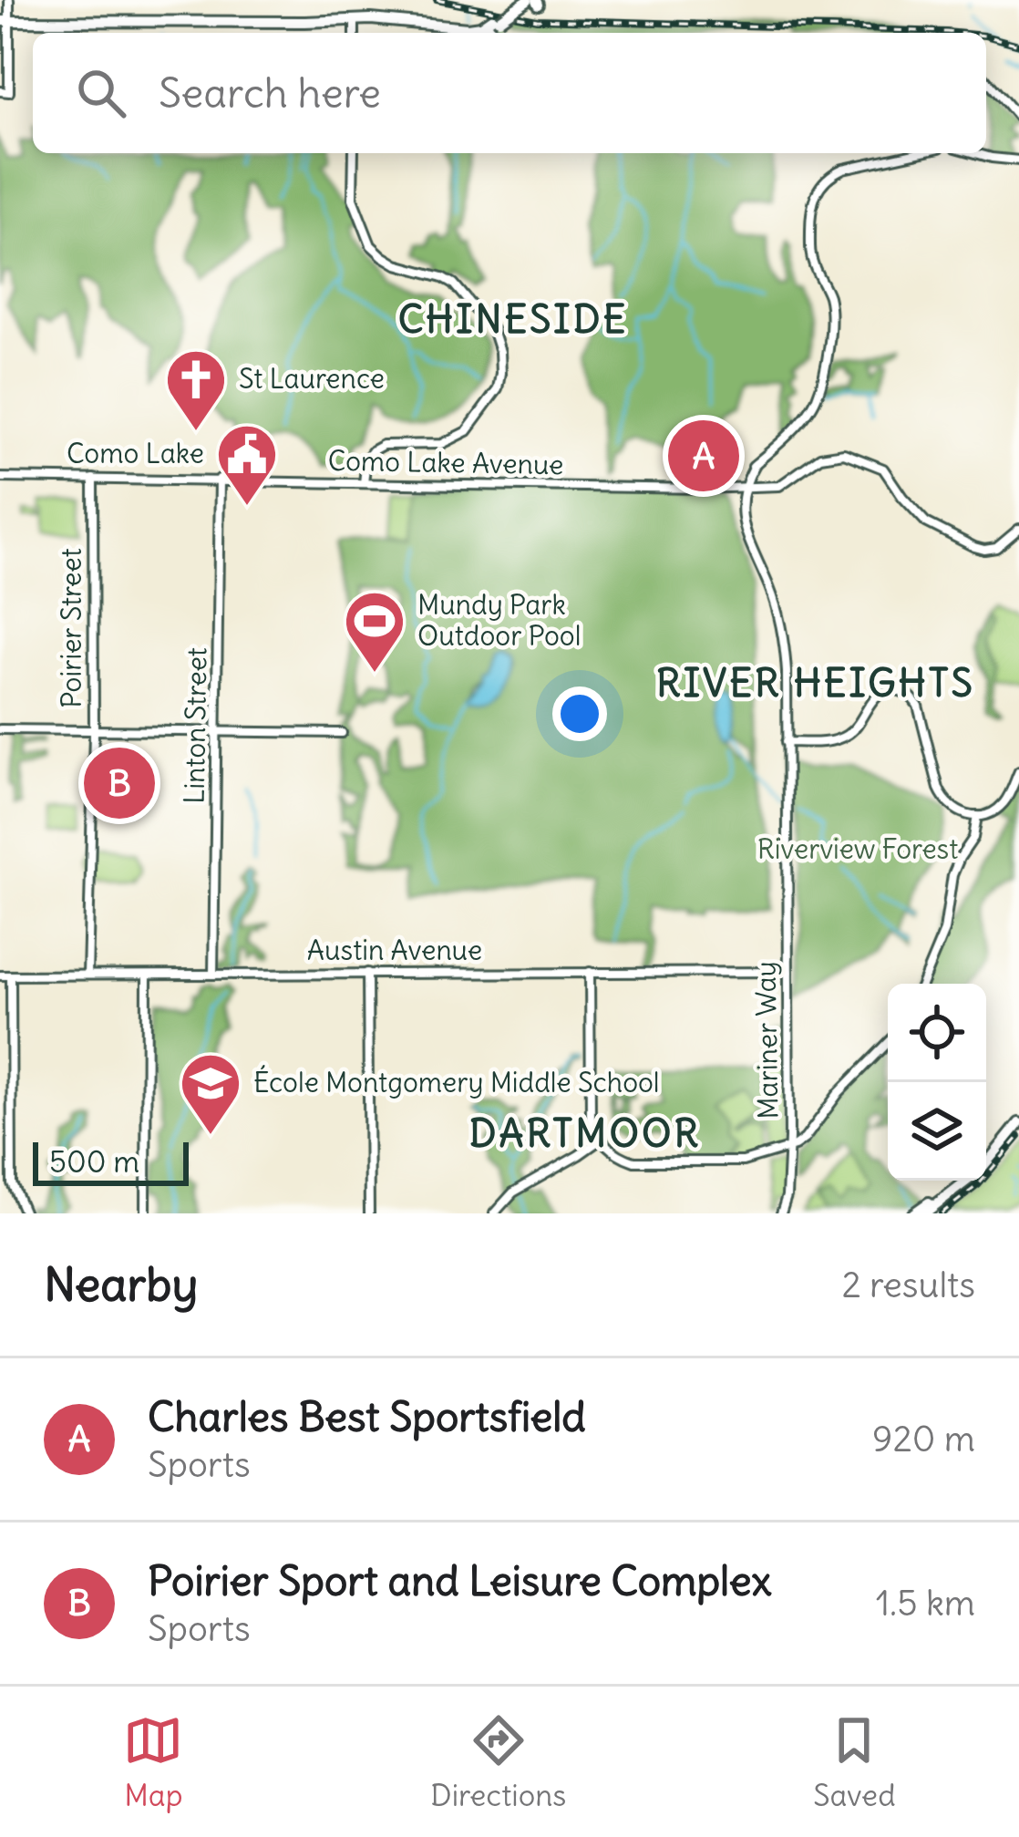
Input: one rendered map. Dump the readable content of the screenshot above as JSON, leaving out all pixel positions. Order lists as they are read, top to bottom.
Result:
{
  "streets": {
    "street": [
      "Como Lake Avenue",
      "Poirier Street",
      "Linton Street",
      "Austin Avenue",
      "Mariner Way"
    ]
  },
  "crossings": [
    ["Como Lake Avenue", "Poirier Street"],
    ["Como Lake Avenue", "Linton Street"],
    ["Como Lake Avenue", "Mariner Way"],
    ["Poirier Street", "Austin Avenue"],
    ["Linton Street", "Austin Avenue"],
    ["Austin Avenue", "Mariner Way"]
  ],
  "districts": ["CHINESIDE", "RIVER HEIGHTS", "DARTMOOR"],
  "parks": ["Riverview Forest"],
  "places": {
    "church": ["St Laurence"],
    "public building": ["Como Lake"],
    "sports": ["Mundy Park Outdoor Pool"],
    "school or university": ["École Montgomery Middle School"]
  },
  "scale_bar": "500 m",
  "page": {
    "search": "Search here",
    "pins": ["A", "B"],
    "scale": "500 m",
    "heading": ["Nearby", "2 results"],
    "list": [
      {
        "mark": "A",
        "name": "Charles Best Sportsfield",
        "note": "Sports",
        "value": "920 m"
      },
      {
        "mark": "B",
        "name": "Poirier Sport and Leisure Complex",
        "note": "Sports",
        "value": "1.5 km"
      }
    ],
    "nav": ["Map", "Directions", "Saved"]
  }
}
